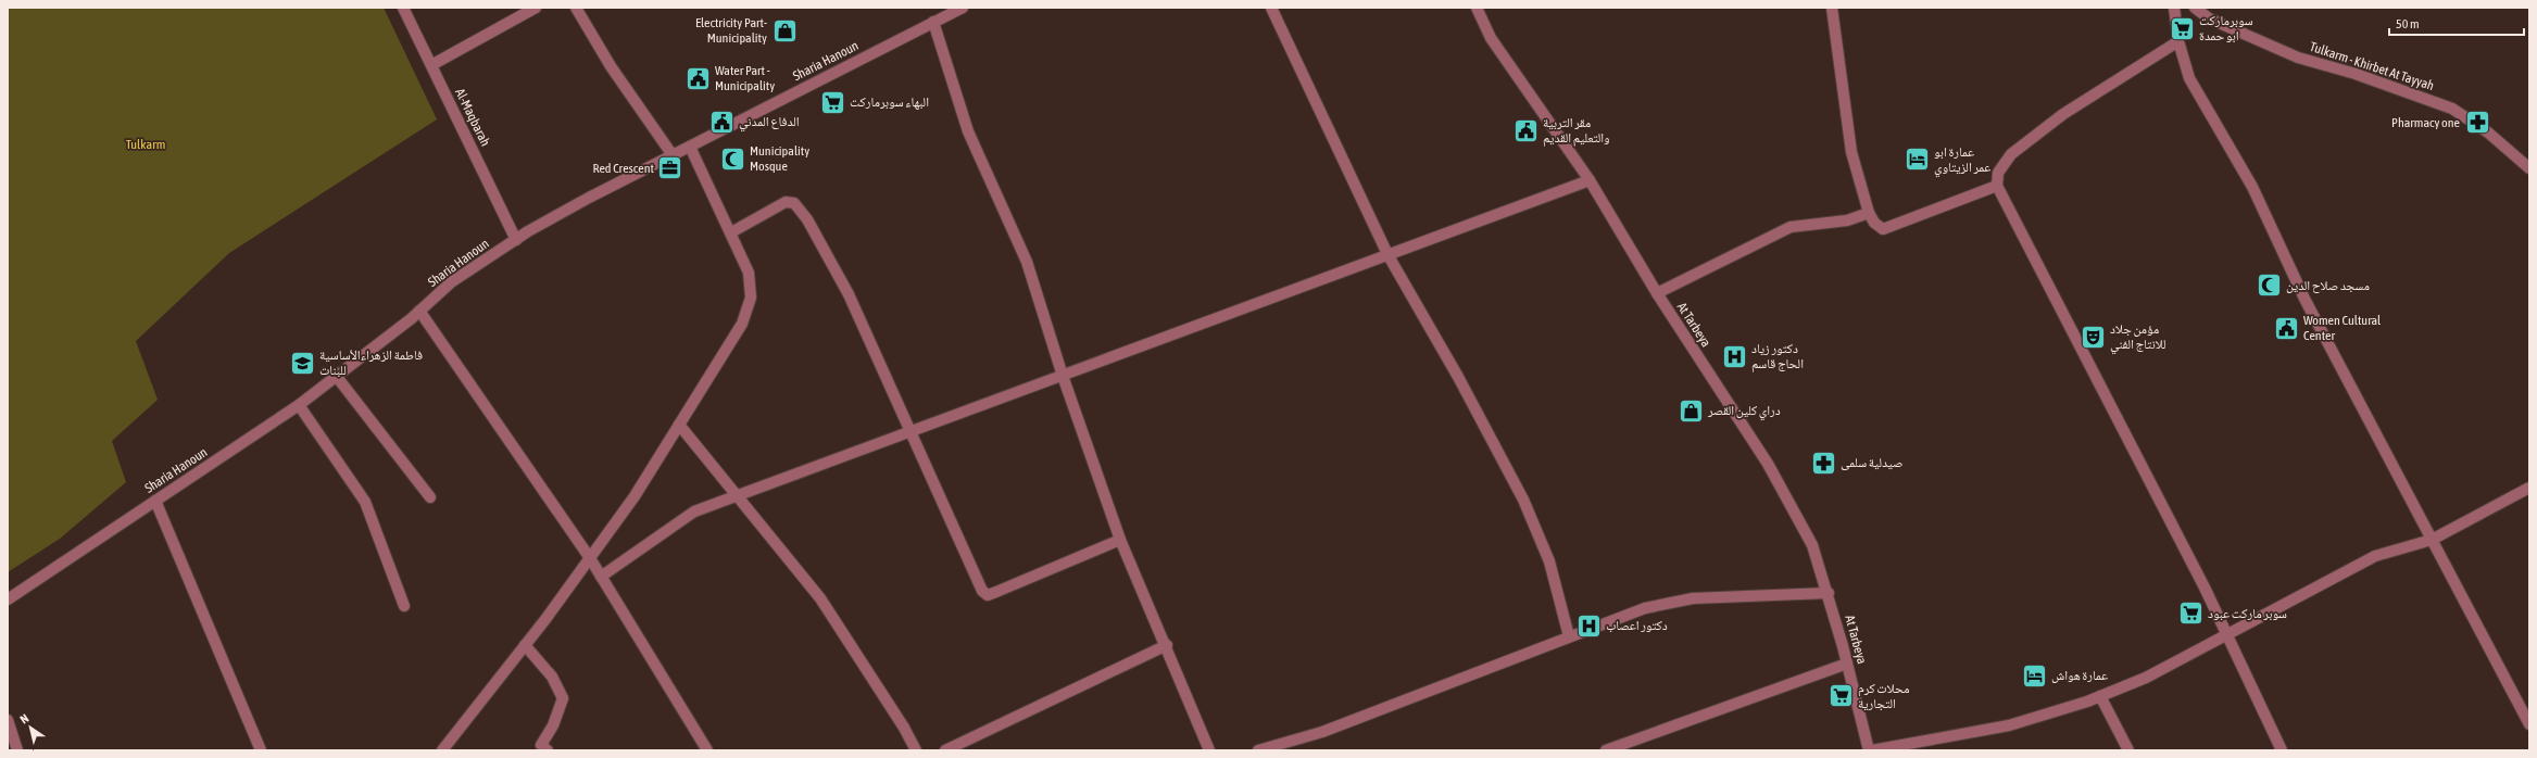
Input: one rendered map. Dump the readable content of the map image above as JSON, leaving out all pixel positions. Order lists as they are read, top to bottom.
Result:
{
  "streets": {
    "street": [
      "Sharia Hanoun",
      "Tulkarm - Khirbet At Tayyah",
      "Al-Maqbarah",
      "At Tarbeya"
    ]
  },
  "crossings": [
    ["Sharia Hanoun", "Al-Maqbarah"]
  ],
  "parks": ["Tulkarm"],
  "places": {
    "supermarket": [
      "سوبرماركت ابو حمدة",
      "البهاء سوبرماركت",
      "سوبر ماركت عبود",
      "محلات كرم التجارية"
    ],
    "shop": ["Electricity Part- Municipality", "دراي كلين القصر"],
    "public building": [
      "Water Part - Municipality",
      "الدفاع المدني",
      "مقر التربية والتعليم القديم",
      "Women Cultural Center"
    ],
    "pharmacy": ["Pharmacy one", "صيدلية سلمى"],
    "mosque": ["Municipality Mosque", "مسجد صلاح الدين"],
    "hotel": ["عمارة ابو عمر الزيتاوي", "عمارة هواش"],
    "office": ["Red Crescent"],
    "theatre": ["مؤمن جلاد للانتاج الفني"],
    "hospital": ["دكتور زياد الحاج قاسم", "دكتور اعصاب"],
    "school or university": ["فاطمة الزهراءالأساسية للبنات"]
  },
  "scale_bar": "50 m",
  "north": "top left"
}
